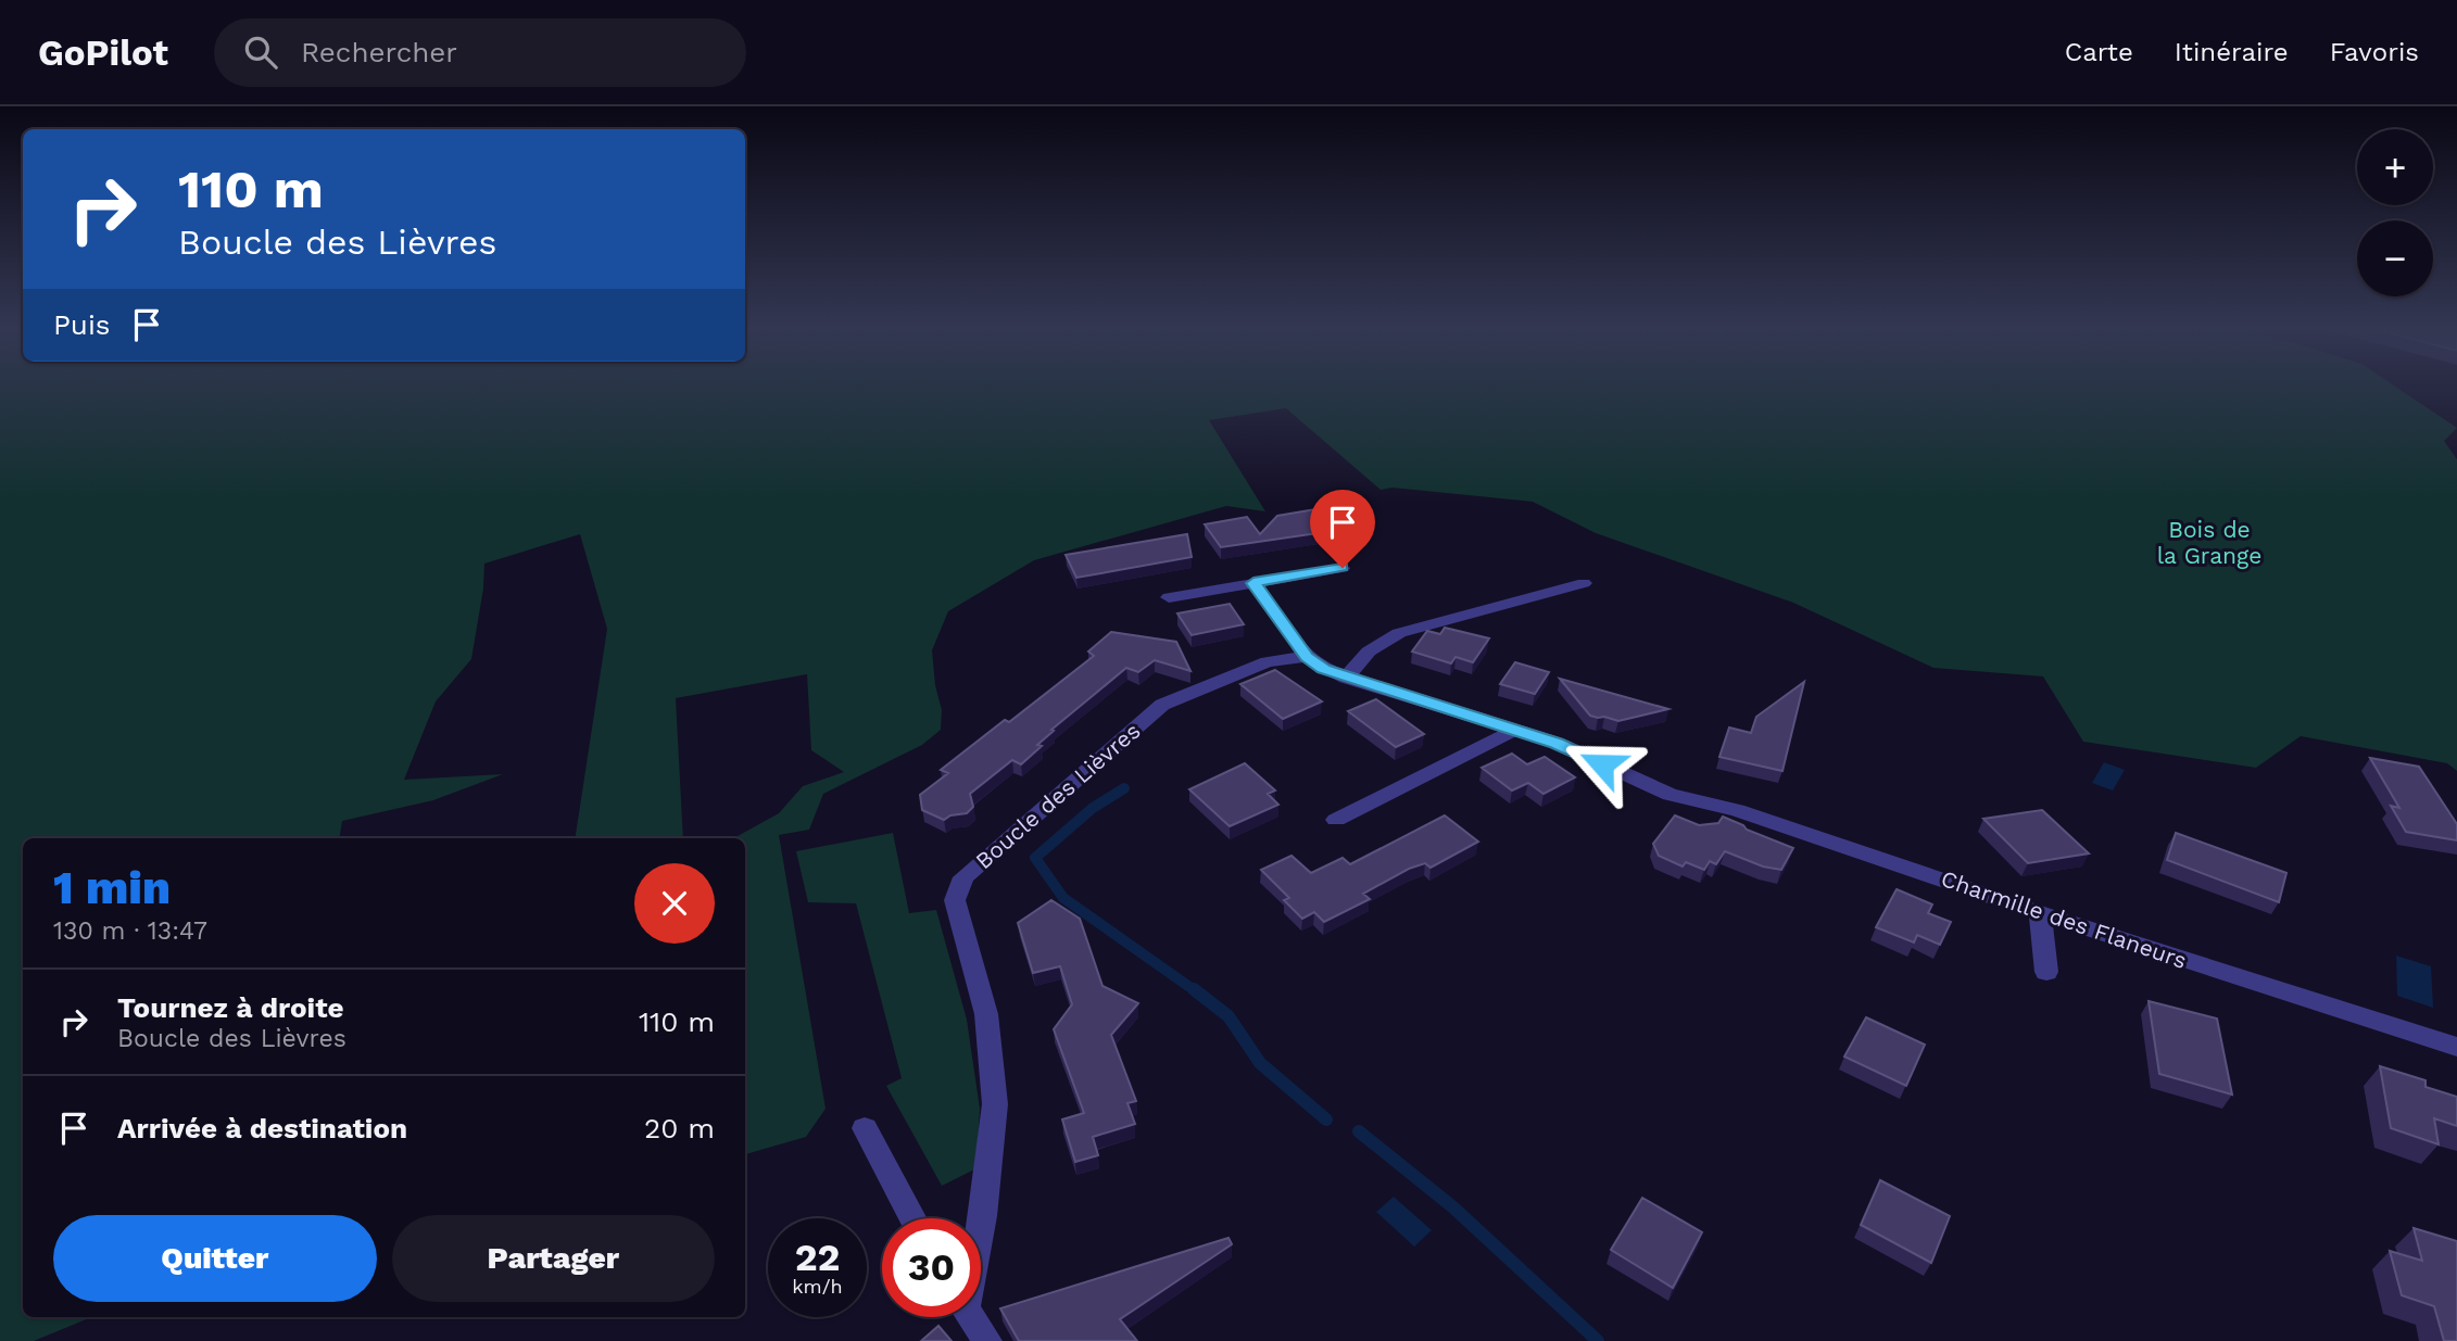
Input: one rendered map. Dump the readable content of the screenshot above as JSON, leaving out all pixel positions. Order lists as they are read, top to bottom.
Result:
{
  "streets": {
    "street": ["Boucle des Lièvres", "Charmille des Flaneurs"]
  },
  "parks": ["Bois de la Grange"],
  "page": {
    "header": "GoPilot",
    "search": "Rechercher",
    "nav": ["Carte", "Itinéraire", "Favoris"],
    "map_buttons": ["+", "−"],
    "turn": ["110 m", "Boucle des Lièvres"],
    "then": "Puis",
    "heading": ["1 min", "130 m · 13:47"],
    "list": [
      {
        "name": "Tournez à droite",
        "note": "Boucle des Lièvres",
        "value": "110 m"
      },
      {
        "name": "Arrivée à destination",
        "value": "20 m"
      }
    ],
    "buttons": ["Quitter", "Partager"],
    "speed": "22 km/h",
    "limit": "30"
  }
}
